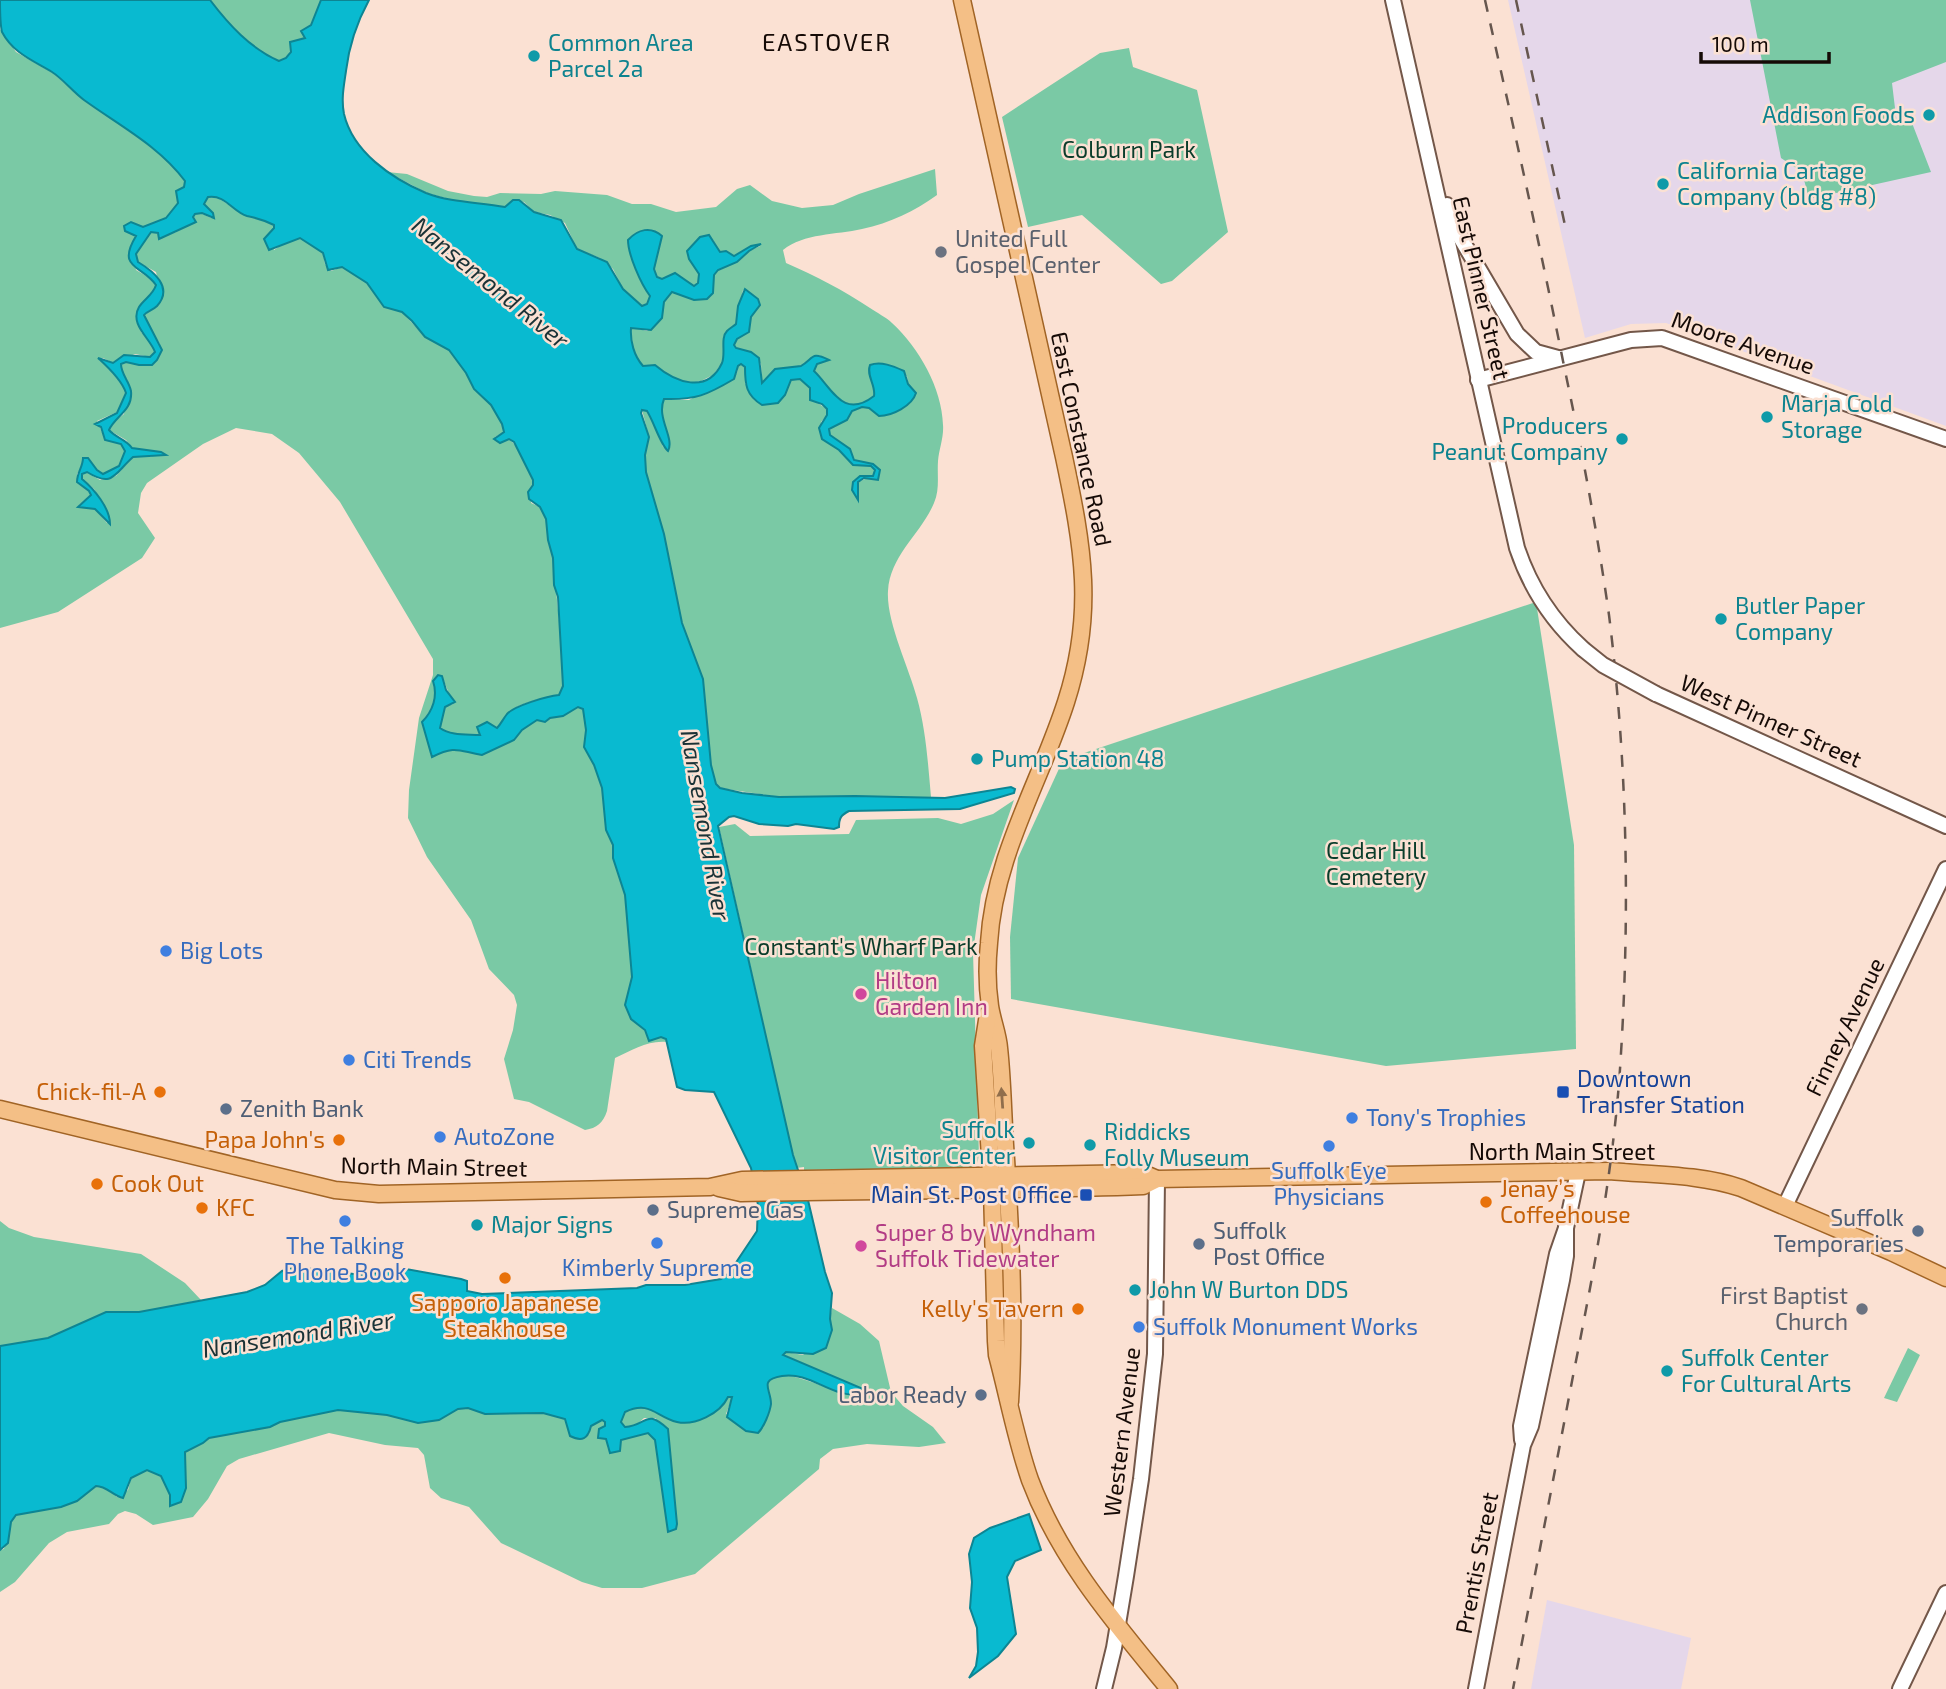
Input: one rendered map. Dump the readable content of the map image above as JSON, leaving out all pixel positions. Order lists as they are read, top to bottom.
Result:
{
  "streets": {
    "main road": ["East Constance Road", "North Main Street"],
    "street": [
      "East Pinner Street",
      "Moore Avenue",
      "West Pinner Street",
      "Finney Avenue",
      "Western Avenue",
      "Prentis Street"
    ]
  },
  "crossings": [
    ["East Pinner Street", "Moore Avenue"],
    ["East Pinner Street", "West Pinner Street"],
    ["East Constance Road", "North Main Street"],
    ["East Constance Road", "Western Avenue"],
    ["Finney Avenue", "North Main Street"],
    ["North Main Street", "Western Avenue"],
    ["North Main Street", "Prentis Street"]
  ],
  "districts": ["EASTOVER"],
  "water": ["Nansemond River"],
  "parks": ["Colburn Park", "Cedar Hill Cemetery", "Constant's Wharf Park"],
  "places": {
    "other": [
      "Common Area Parcel 2a",
      "Addison Foods",
      "California Cartage Company (bldg #8)",
      "United Full Gospel Center",
      "Marja Cold Storage",
      "Producers Peanut Company",
      "Butler Paper Company",
      "Pump Station 48",
      "Big Lots",
      "Hilton Garden Inn",
      "Citi Trends",
      "Chick-fil-A",
      "Zenith Bank",
      "Tony's Trophies",
      "AutoZone",
      "Papa John's",
      "Suffolk Visitor Center",
      "Riddicks Folly Museum",
      "Suffolk Eye Physicians",
      "Cook Out",
      "Jenay’s Coffeehouse",
      "KFC",
      "Supreme Gas",
      "The Talking Phone Book",
      "Major Signs",
      "Suffolk Temporaries",
      "Kimberly Supreme",
      "Suffolk Post Office",
      "Super 8 by Wyndham Suffolk Tidewater",
      "Sapporo Japanese Steakhouse",
      "John W Burton DDS",
      "Kelly's Tavern",
      "First Baptist Church",
      "Suffolk Monument Works",
      "Suffolk Center For Cultural Arts",
      "Labor Ready"
    ],
    "transit": ["Downtown Transfer Station", "Main St. Post Office"]
  },
  "scale_bar": "100 m"
}
